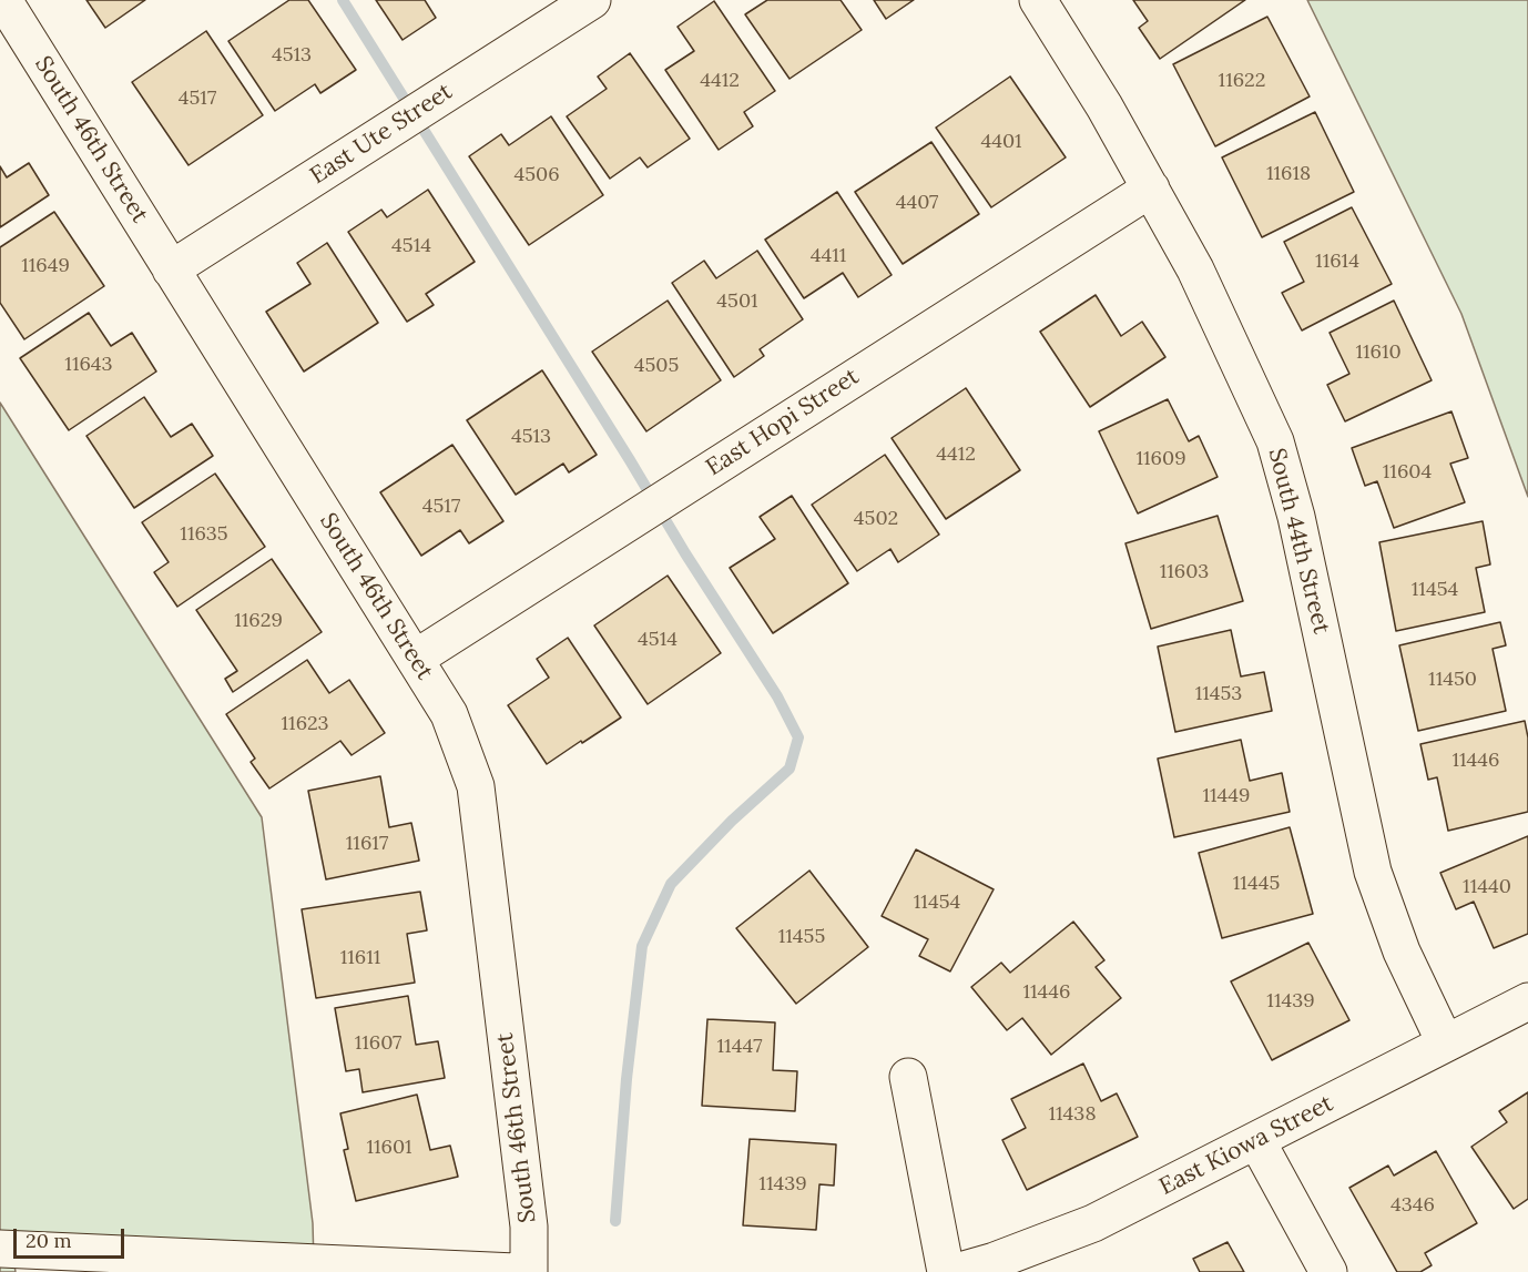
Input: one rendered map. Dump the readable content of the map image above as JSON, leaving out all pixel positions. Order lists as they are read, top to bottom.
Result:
{
  "streets": {
    "street": [
      "East Ute Street",
      "South 46th Street",
      "East Hopi Street",
      "South 44th Street",
      "East Kiowa Street"
    ]
  },
  "crossings": [
    ["East Ute Street", "South 46th Street"],
    ["South 46th Street", "East Hopi Street"],
    ["East Hopi Street", "South 44th Street"],
    ["South 44th Street", "East Kiowa Street"]
  ],
  "house_numbers": [
    "4513",
    "4412",
    "11622",
    "4517",
    "4401",
    "11618",
    "4506",
    "4407",
    "4514",
    "4411",
    "11614",
    "11649",
    "4501",
    "11610",
    "11643",
    "4505",
    "4513",
    "4412",
    "11609",
    "11604",
    "4517",
    "4502",
    "11635",
    "11603",
    "11454",
    "11629",
    "4514",
    "11450",
    "11453",
    "11623",
    "11446",
    "11449",
    "11617",
    "11445",
    "11440",
    "11454",
    "11455",
    "11611",
    "11446",
    "11439",
    "11607",
    "11447",
    "11438",
    "11601",
    "11439",
    "4346"
  ],
  "scale_bar": "20 m"
}
